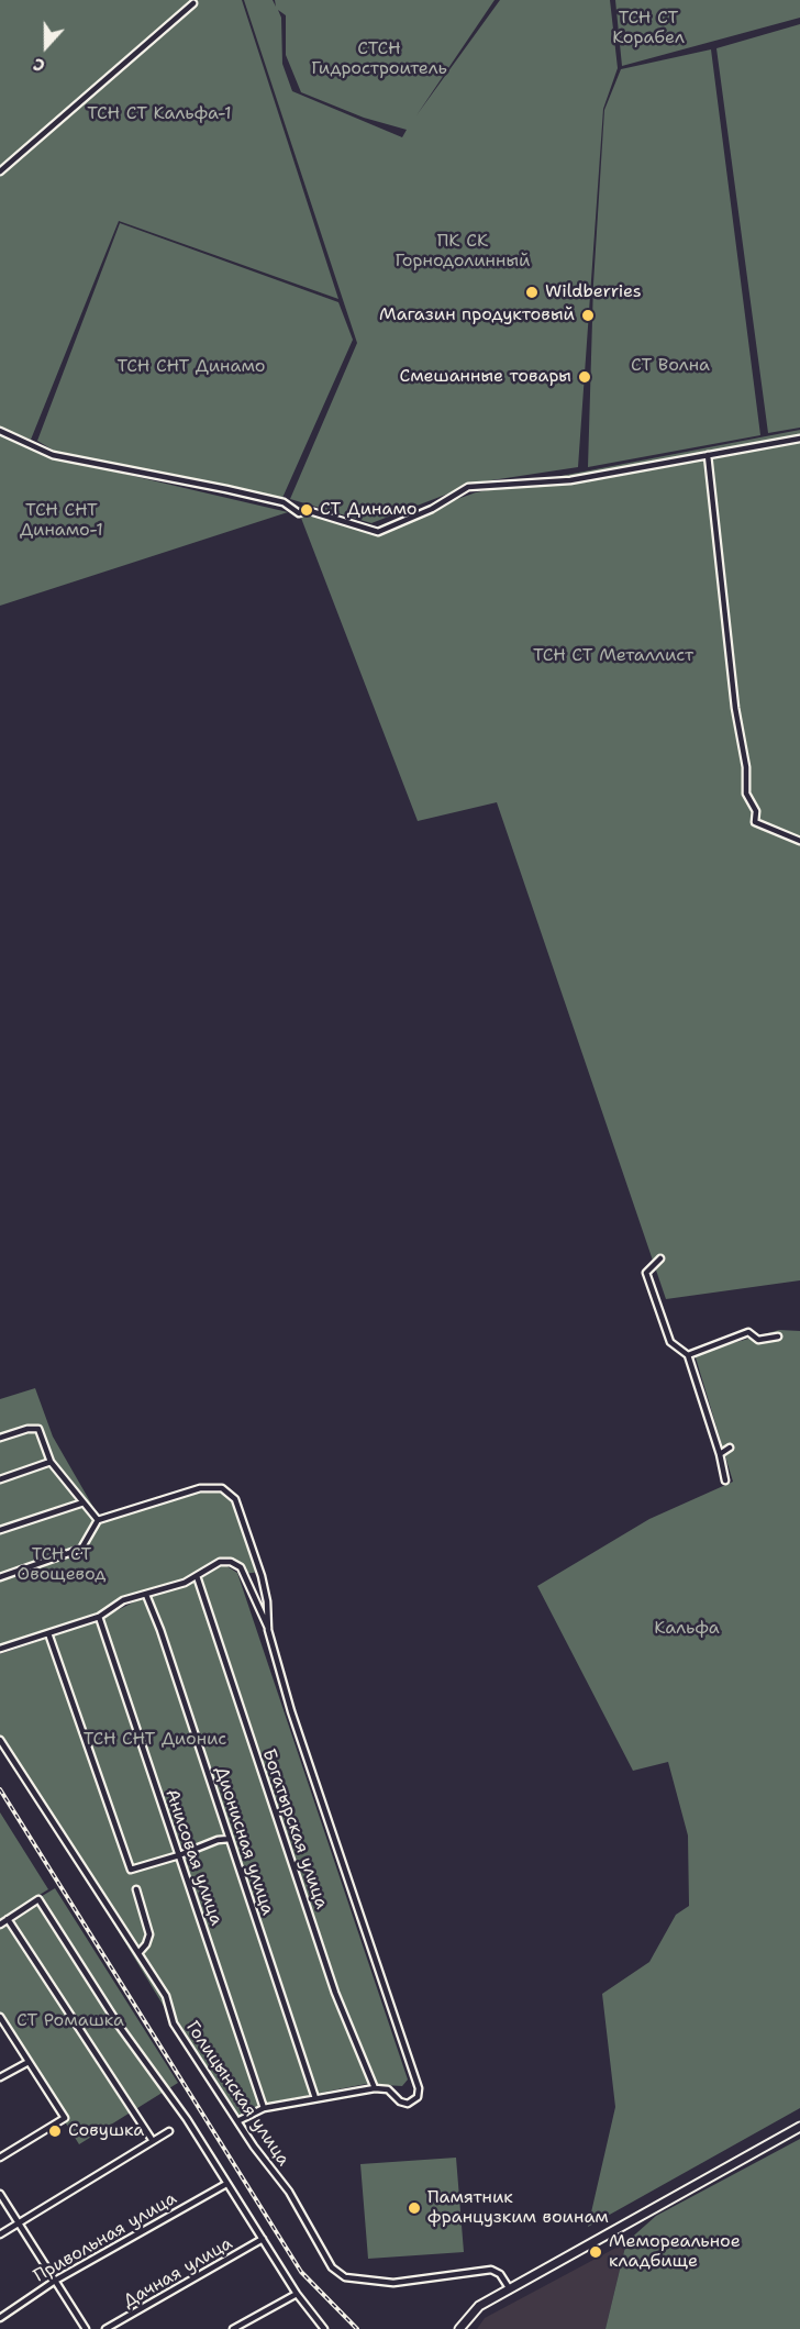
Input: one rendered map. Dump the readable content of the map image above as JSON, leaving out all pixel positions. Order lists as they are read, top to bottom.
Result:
{
  "streets": {
    "street": [
      "Богатырская улица",
      "Дионисная улица",
      "Анисовая улица",
      "Голицынская улица",
      "Привольная улица",
      "Дачная улица"
    ]
  },
  "parks": [
    "ТСН СТ Корабел",
    "СТСН Гидростроитель",
    "ТСН СТ Кальфа-1",
    "ПК СК Горнодолинный",
    "СТ Волна",
    "ТСН СНТ Динамо",
    "ТСН СНТ Динамо-1",
    "ТСН СТ Металлист",
    "ТСН СТ Овощевод",
    "Кальфа",
    "ТСН СНТ Дионис",
    "СТ Ромашка"
  ],
  "places": [
    "Wildberries",
    "Магазин продуктовый",
    "Смешанные товары",
    "СТ Динамо",
    "Совушка",
    "Памятник французким воинам",
    "Мемореальное кладбище"
  ],
  "north": "bottom"
}
